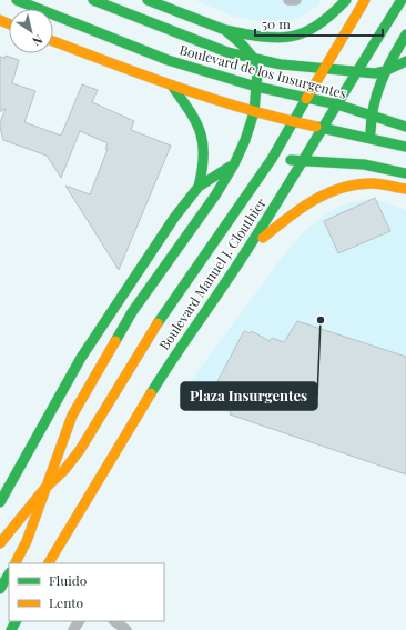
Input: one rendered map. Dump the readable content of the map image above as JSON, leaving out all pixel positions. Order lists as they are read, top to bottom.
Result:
{
  "streets": {
    "main road": ["Boulevard de los Insurgentes", "Boulevard Manuel J. Clouthier"]
  },
  "crossings": [
    ["Boulevard de los Insurgentes", "Boulevard Manuel J. Clouthier"]
  ],
  "places": ["Plaza Insurgentes"],
  "legend": ["Fluido", "Lento"],
  "scale_bar": "50 m",
  "north": "bottom right"
}
